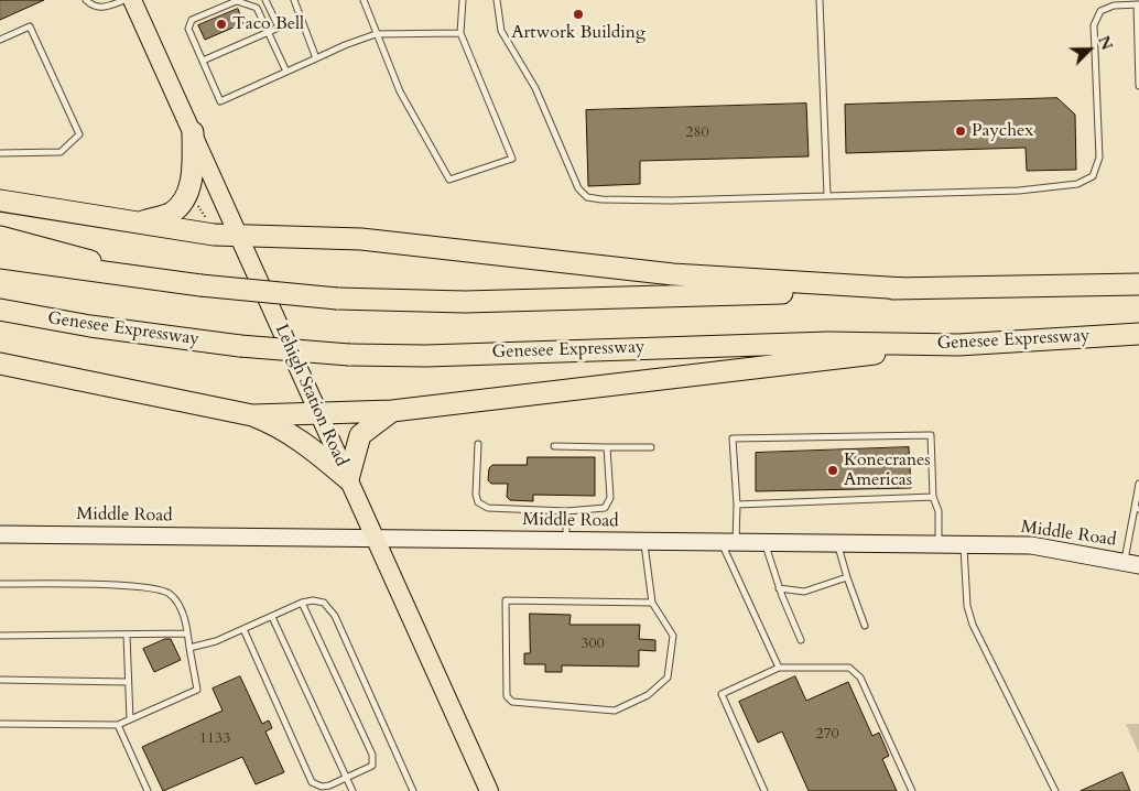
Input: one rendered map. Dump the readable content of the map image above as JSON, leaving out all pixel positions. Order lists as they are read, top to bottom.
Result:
{
  "streets": {
    "highway": ["Genesee Expressway"],
    "main road": ["Lehigh Station Road"],
    "street": ["Middle Road"]
  },
  "crossings": [
    ["Lehigh Station Road", "Middle Road"]
  ],
  "places": [
    "Artwork Building",
    "Taco Bell",
    "Paychex",
    "Konecranes Americas"
  ],
  "house_numbers": [
    "280",
    "300",
    "270",
    "1133"
  ],
  "north": "top right"
}
